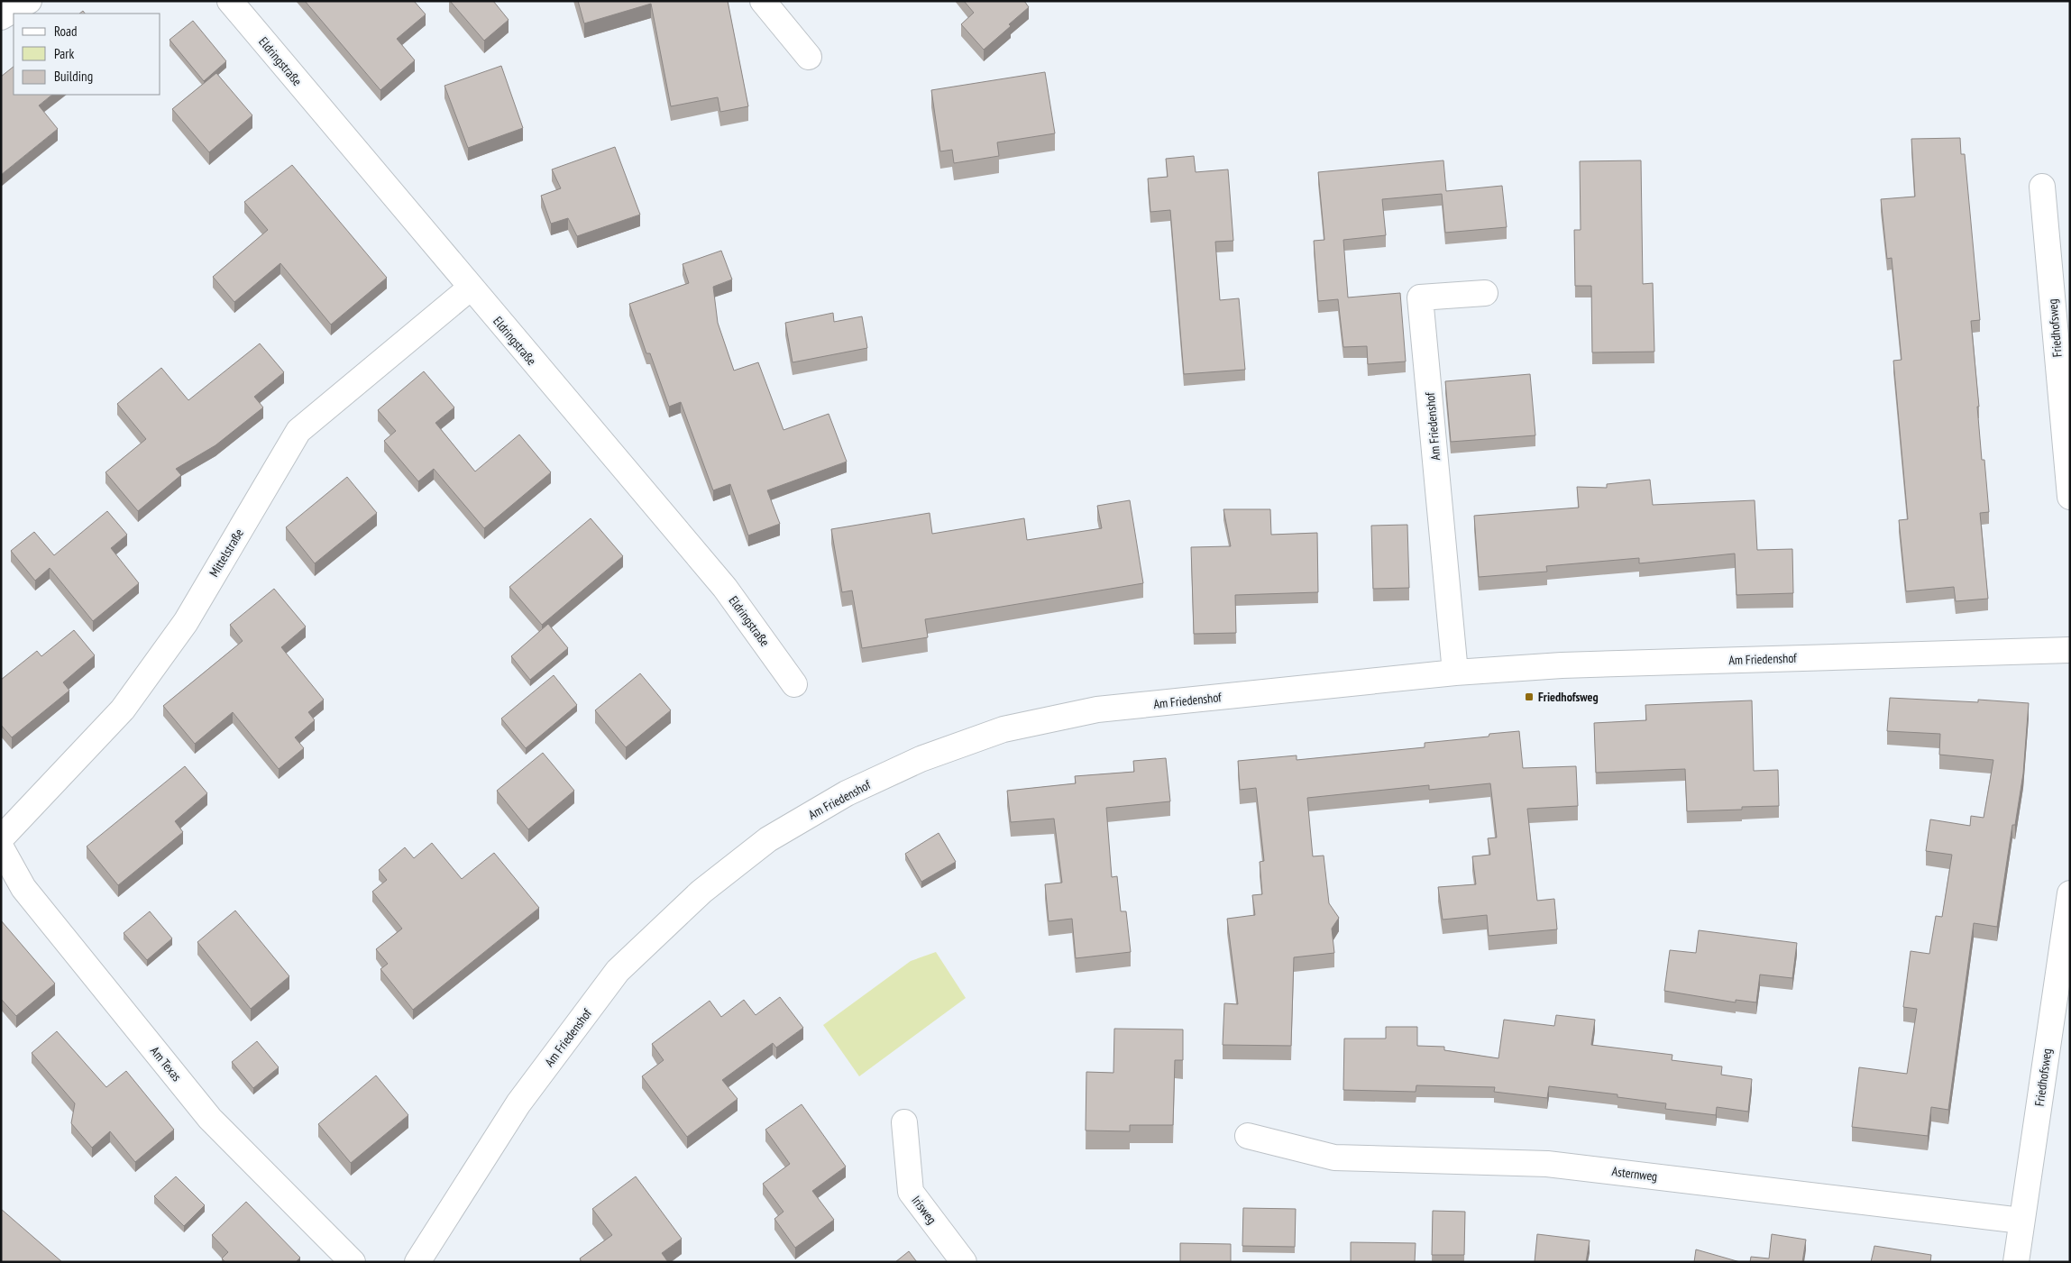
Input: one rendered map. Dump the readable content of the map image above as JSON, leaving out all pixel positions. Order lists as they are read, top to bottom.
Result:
{
  "streets": {
    "street": [
      "Eldringstraße",
      "Friedhofsweg",
      "Am Friedenshof",
      "Mittelstraße",
      "Am Texas",
      "Asternweg",
      "Irisweg"
    ]
  },
  "crossings": [
    ["Eldringstraße", "Mittelstraße"],
    ["Friedhofsweg", "Asternweg"]
  ],
  "places": {
    "transit": ["Friedhofsweg"]
  },
  "legend": ["Road", "Park", "Building"]
}
